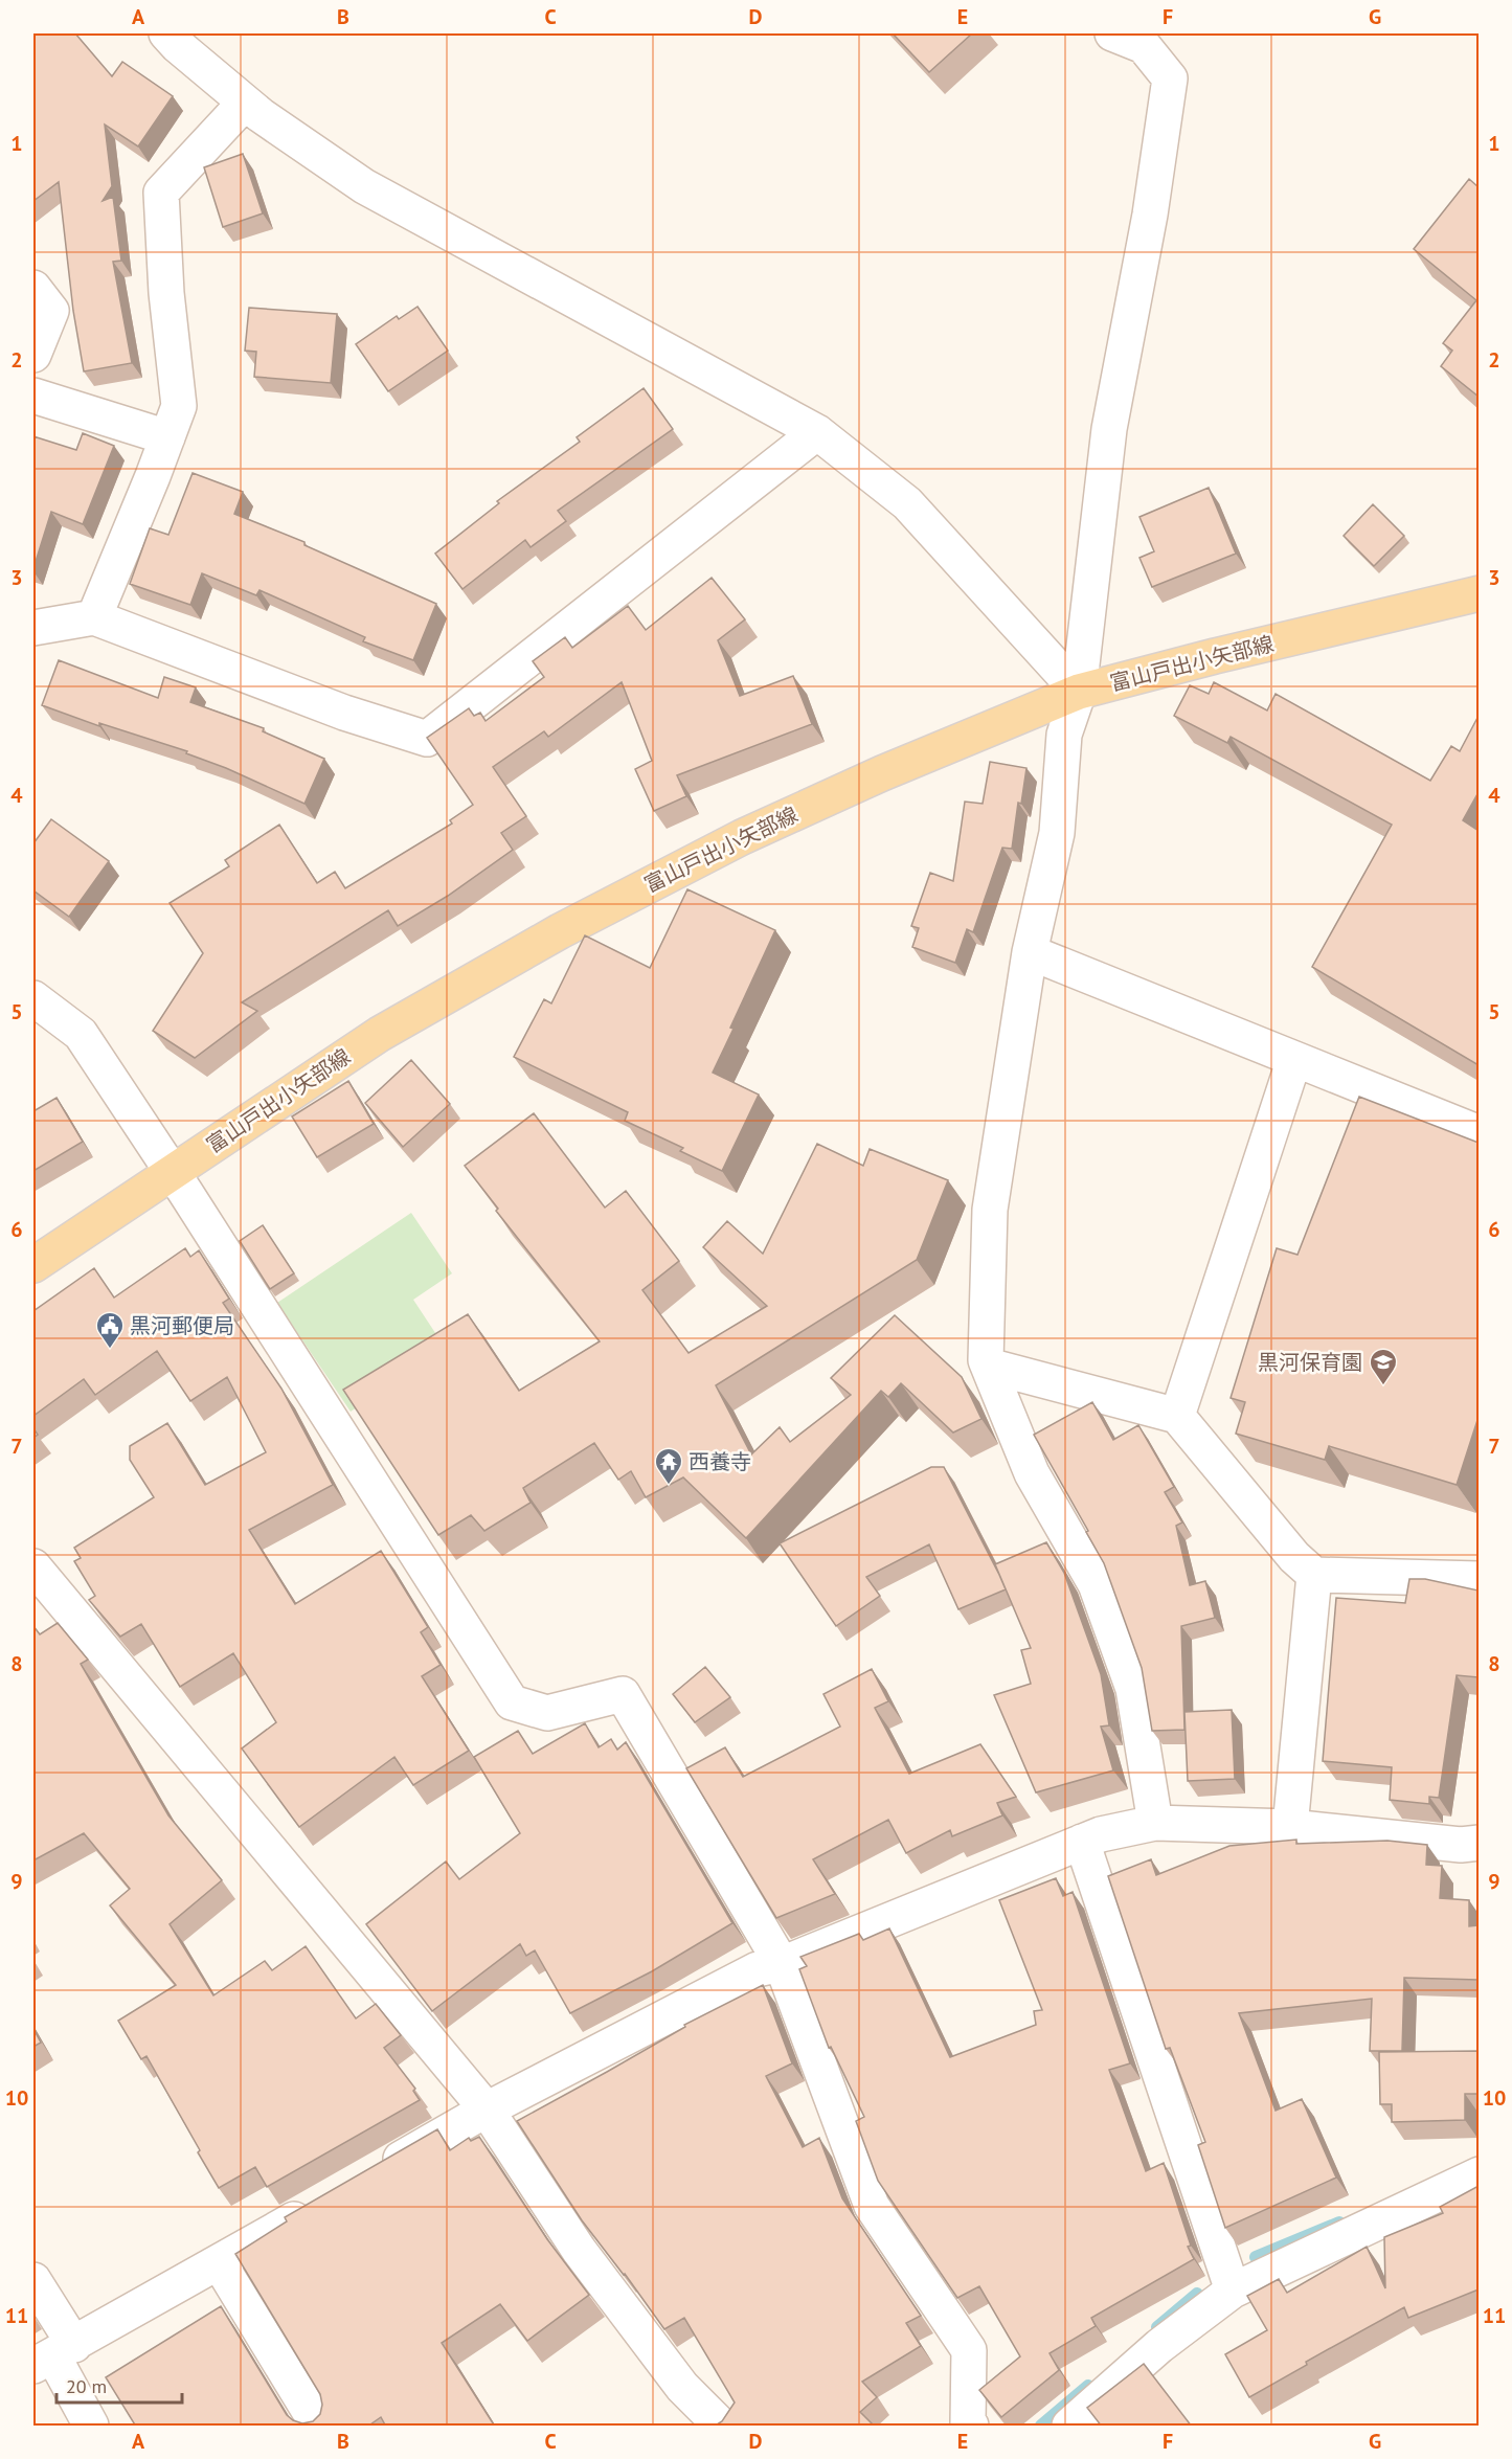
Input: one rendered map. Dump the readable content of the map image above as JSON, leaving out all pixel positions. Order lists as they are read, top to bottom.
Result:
{
  "streets": {
    "main road": ["富山戸出小矢部線"]
  },
  "places": {
    "public building": ["黒河郵便局"],
    "school or university": ["黒河保育園"],
    "temple": ["西養寺"]
  },
  "scale_bar": "20 m",
  "grid": {
    "columns": [
      "A",
      "B",
      "C",
      "D",
      "E",
      "F",
      "G"
    ],
    "rows": [
      "1",
      "2",
      "3",
      "4",
      "5",
      "6",
      "7",
      "8",
      "9",
      "10",
      "11"
    ]
  }
}
